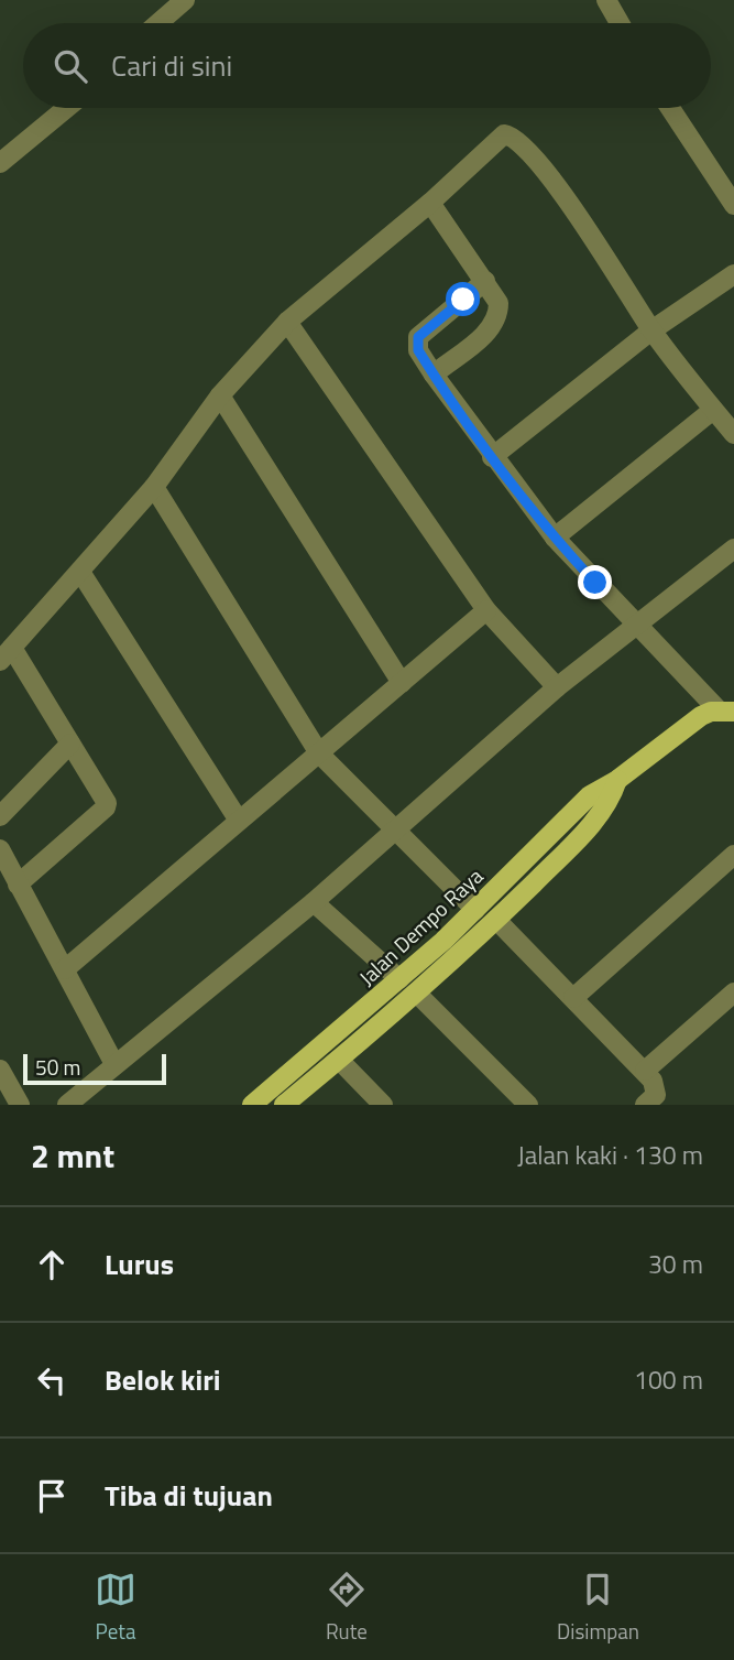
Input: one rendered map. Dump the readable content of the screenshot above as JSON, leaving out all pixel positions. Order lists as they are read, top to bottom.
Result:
{
  "streets": {
    "main road": ["Jalan Dempo Raya"]
  },
  "scale_bar": "50 m",
  "page": {
    "search": "Cari di sini",
    "scale": "50 m",
    "heading": ["2 mnt", "Jalan kaki · 130 m"],
    "list": [
      ["Lurus", "30 m"],
      ["Belok kiri", "100 m"],
      "Tiba di tujuan"
    ],
    "nav": ["Peta", "Rute", "Disimpan"]
  }
}
